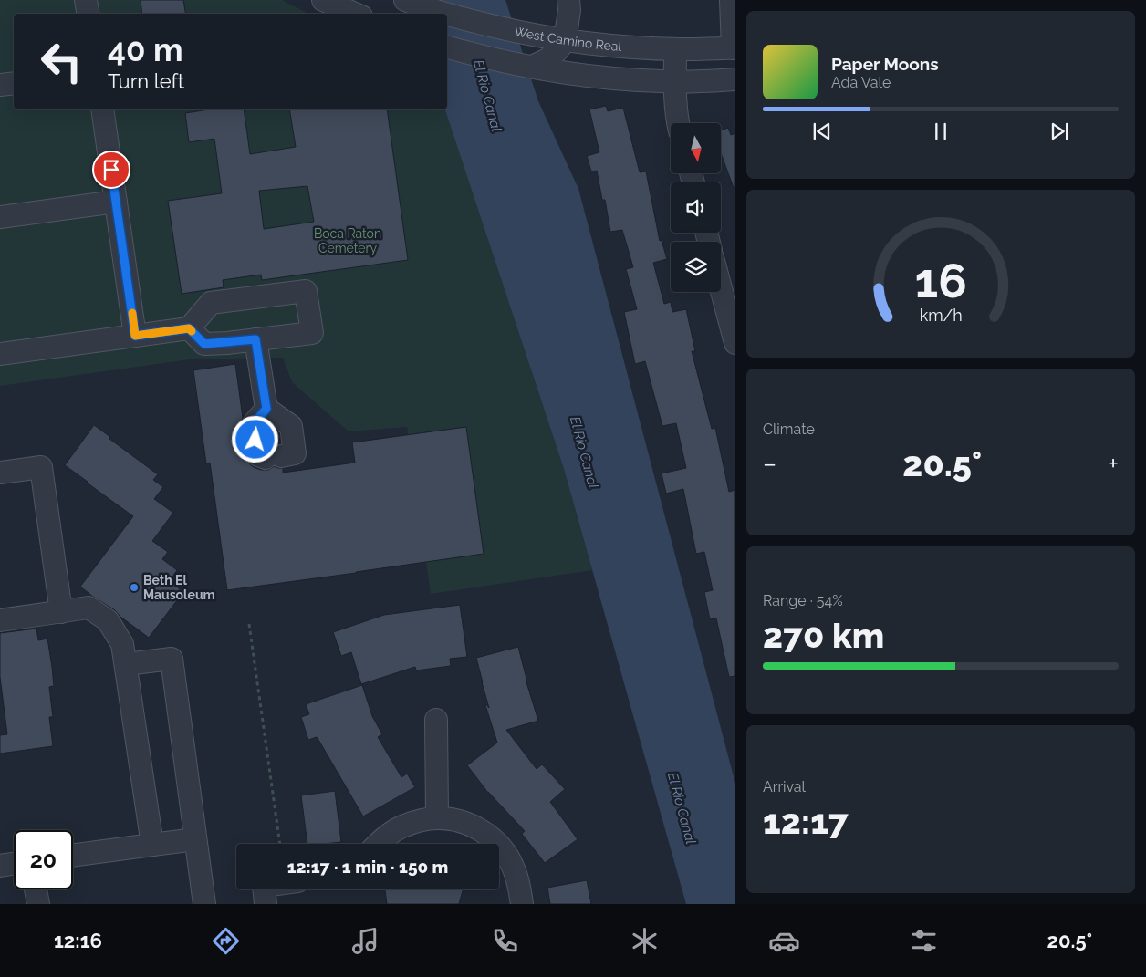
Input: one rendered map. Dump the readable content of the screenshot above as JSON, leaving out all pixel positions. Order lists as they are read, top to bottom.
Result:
{
  "streets": {
    "street": ["West Camino Real"]
  },
  "water": ["El Rio Canal"],
  "parks": ["Boca Raton Cemetery"],
  "places": ["Beth El Mausoleum"],
  "north": "bottom",
  "page": {
    "turn": ["40 m", "Turn left"],
    "song": ["Paper Moons", "Ada Vale"],
    "tile": [
      "Climate",
      ["Range · 54%", "270 km"],
      ["Arrival", "12:17"]
    ],
    "heat": ["−", "20.5°", "+"],
    "limit": "20",
    "trip": "12:17 · 1 min · 150 m",
    "tabs": ["12:16", "20.5°"],
    "gauge": ["16", "km/h"]
  }
}
